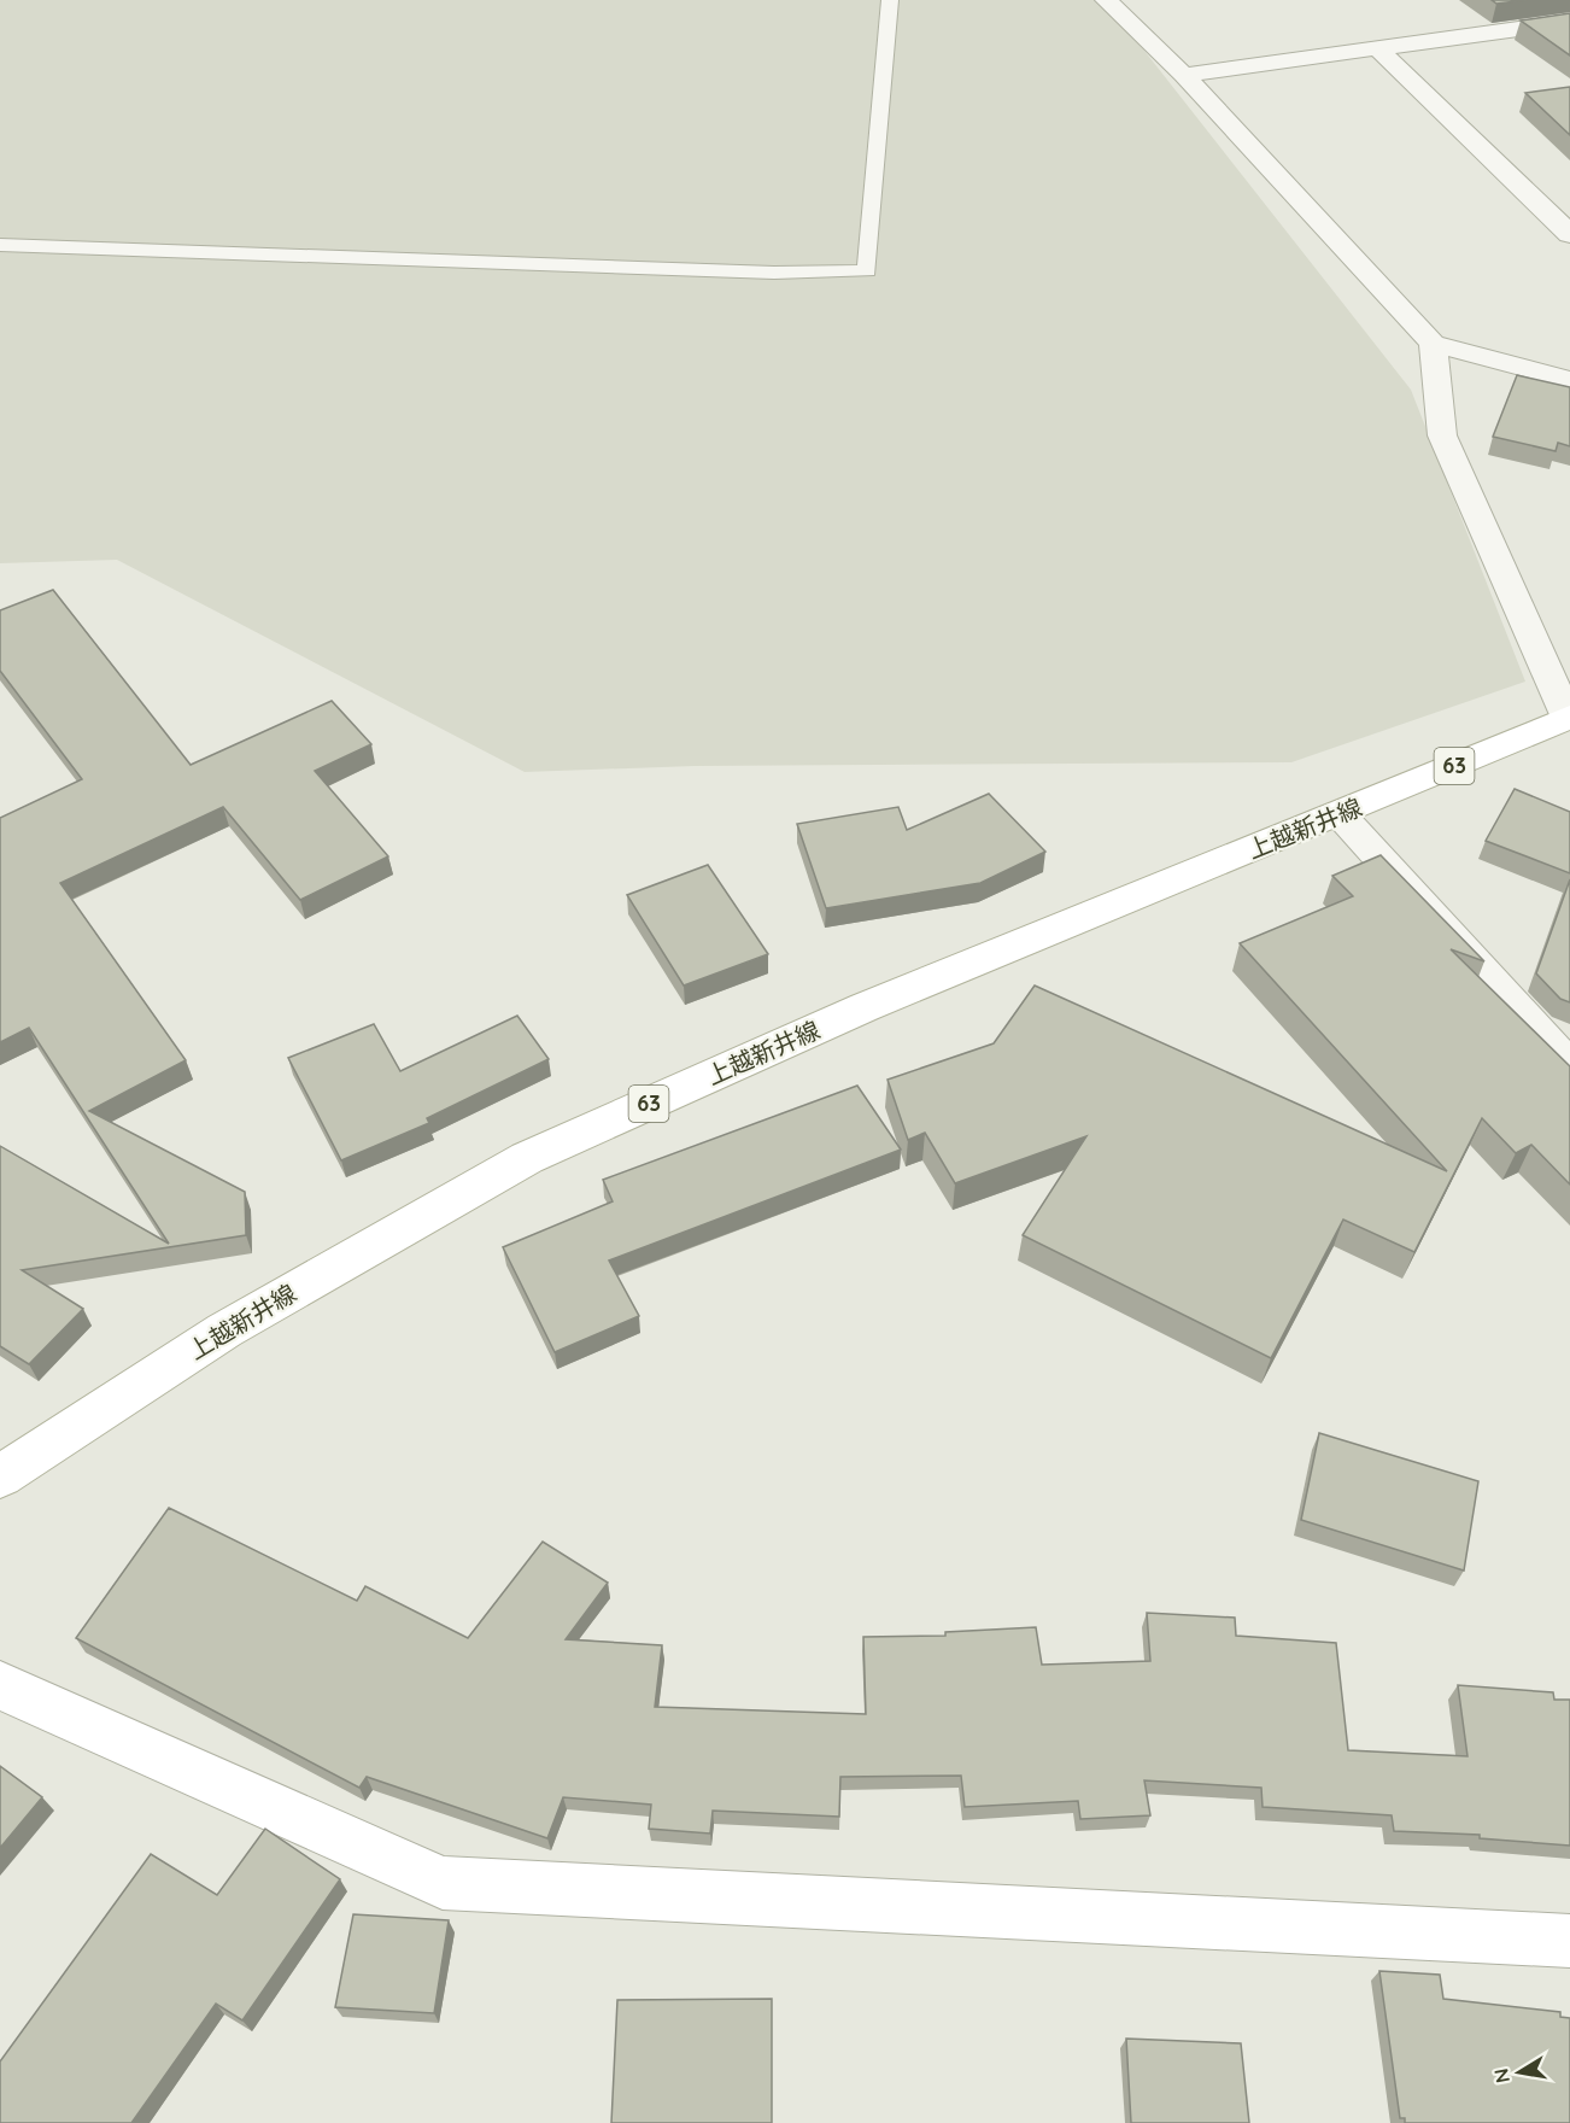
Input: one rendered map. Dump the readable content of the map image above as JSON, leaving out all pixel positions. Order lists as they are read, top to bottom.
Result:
{
  "streets": {
    "main road": ["63", "上越新井線"]
  },
  "north": "left"
}
